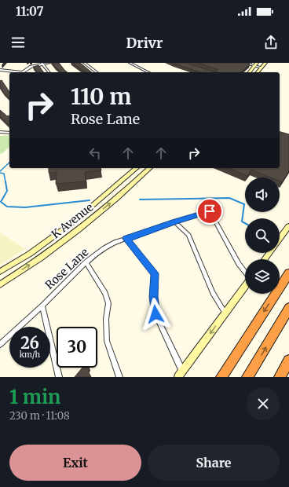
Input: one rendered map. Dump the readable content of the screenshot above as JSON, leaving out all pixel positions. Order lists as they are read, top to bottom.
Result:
{
  "streets": {
    "main road": ["K Avenue"],
    "street": ["Rose Lane"]
  },
  "page": {
    "status": "11:07",
    "header": "Drivr",
    "turn": ["110 m", "Rose Lane"],
    "speed": "26 km/h",
    "limit": "30",
    "heading": ["1 min", "230 m · 11:08"],
    "buttons": ["Exit", "Share"]
  }
}
